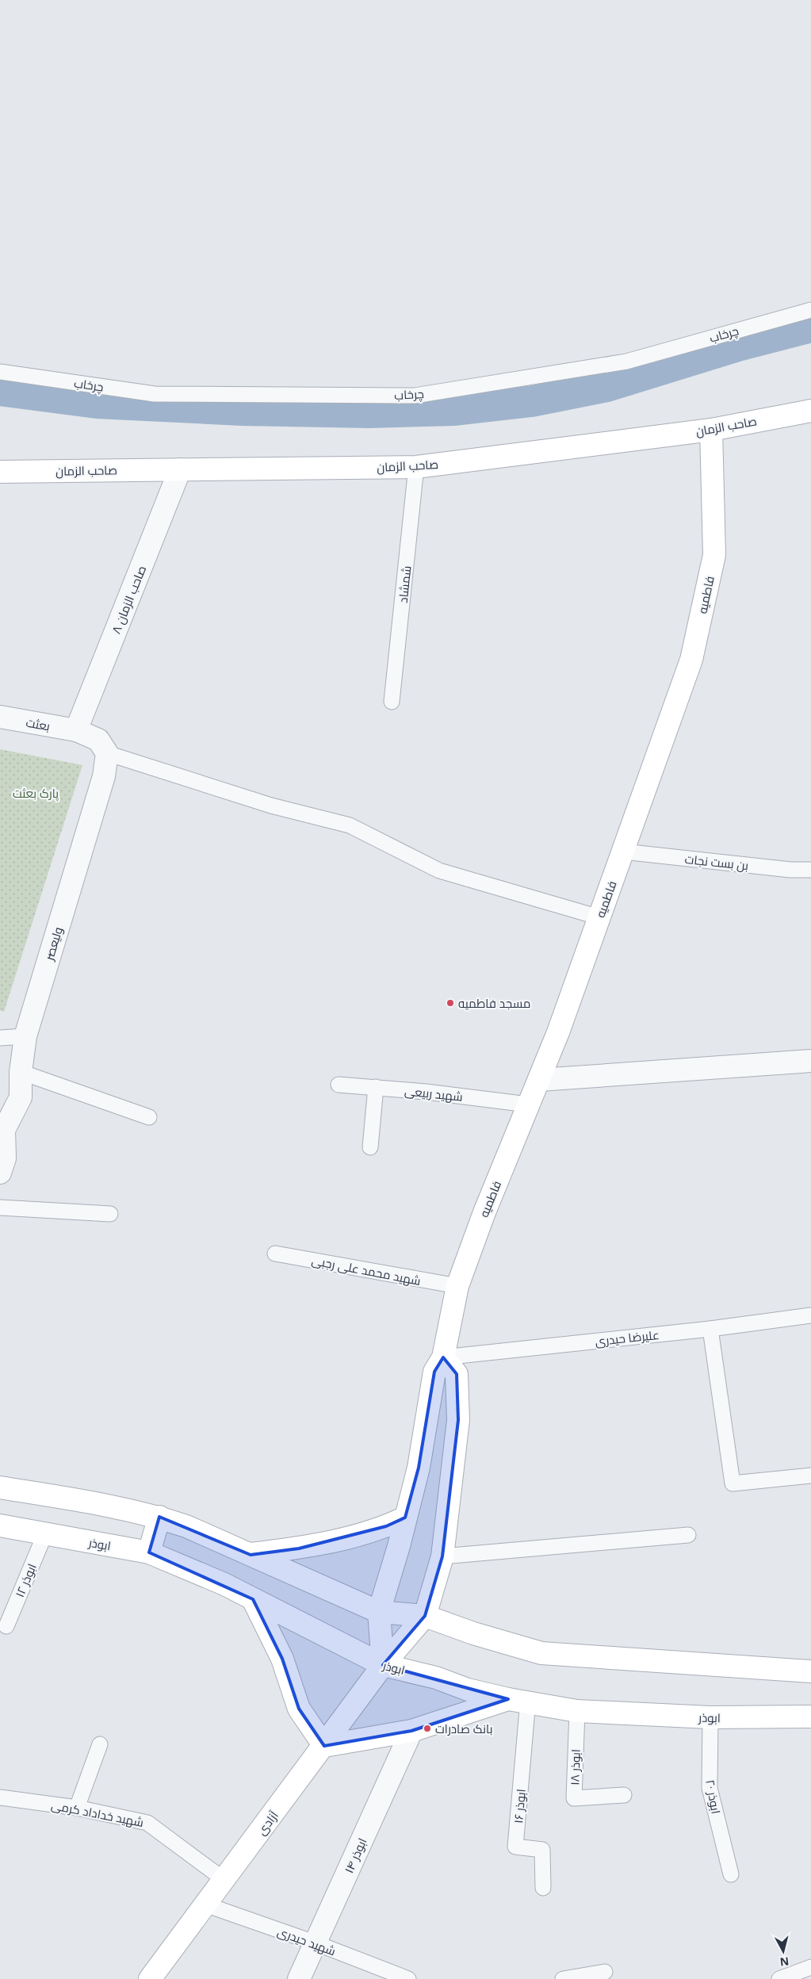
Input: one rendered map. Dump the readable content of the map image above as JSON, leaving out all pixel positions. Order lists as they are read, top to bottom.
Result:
{
  "streets": {
    "street": [
      "صاحب الزمان",
      "فاطمیه",
      "صاحب الزمان ۸",
      "بعثت",
      "ولیعصر",
      "ابوذر",
      "آزادی",
      "ابوذر ۱۴"
    ],
    "lane": [
      "چرخاب",
      "شمشاد",
      "بن بست نجات",
      "شهید ربیعی",
      "شهید محمد علی رجبی",
      "علیرضا حیدری",
      "ابوذر ۱۲",
      "ابوذر ۱۸",
      "ابوذر ۲۰",
      "ابوذر ۱۶",
      "شهید خداداد کرمی",
      "شهید حیدری"
    ]
  },
  "crossings": [
    ["صاحب الزمان", "شمشاد"],
    ["صاحب الزمان", "فاطمیه"],
    ["صاحب الزمان", "صاحب الزمان ۸"],
    ["فاطمیه", "بن بست نجات"],
    ["فاطمیه", "شهید ربیعی"],
    ["فاطمیه", "شهید محمد علی رجبی"],
    ["فاطمیه", "علیرضا حیدری"],
    ["صاحب الزمان ۸", "بعثت"],
    ["ابوذر", "ابوذر ۱۲"],
    ["ابوذر", "ابوذر ۱۸"],
    ["ابوذر", "ابوذر ۲۰"],
    ["ابوذر", "ابوذر ۱۶"],
    ["ابوذر", "آزادی"],
    ["شهید خداداد کرمی", "آزادی"],
    ["آزادی", "شهید حیدری"],
    ["ابوذر ۱۴", "شهید حیدری"]
  ],
  "parks": ["پارک بعثت"],
  "places": ["مسجد فاطمیه", "بانک صادرات"],
  "north": "bottom"
}
